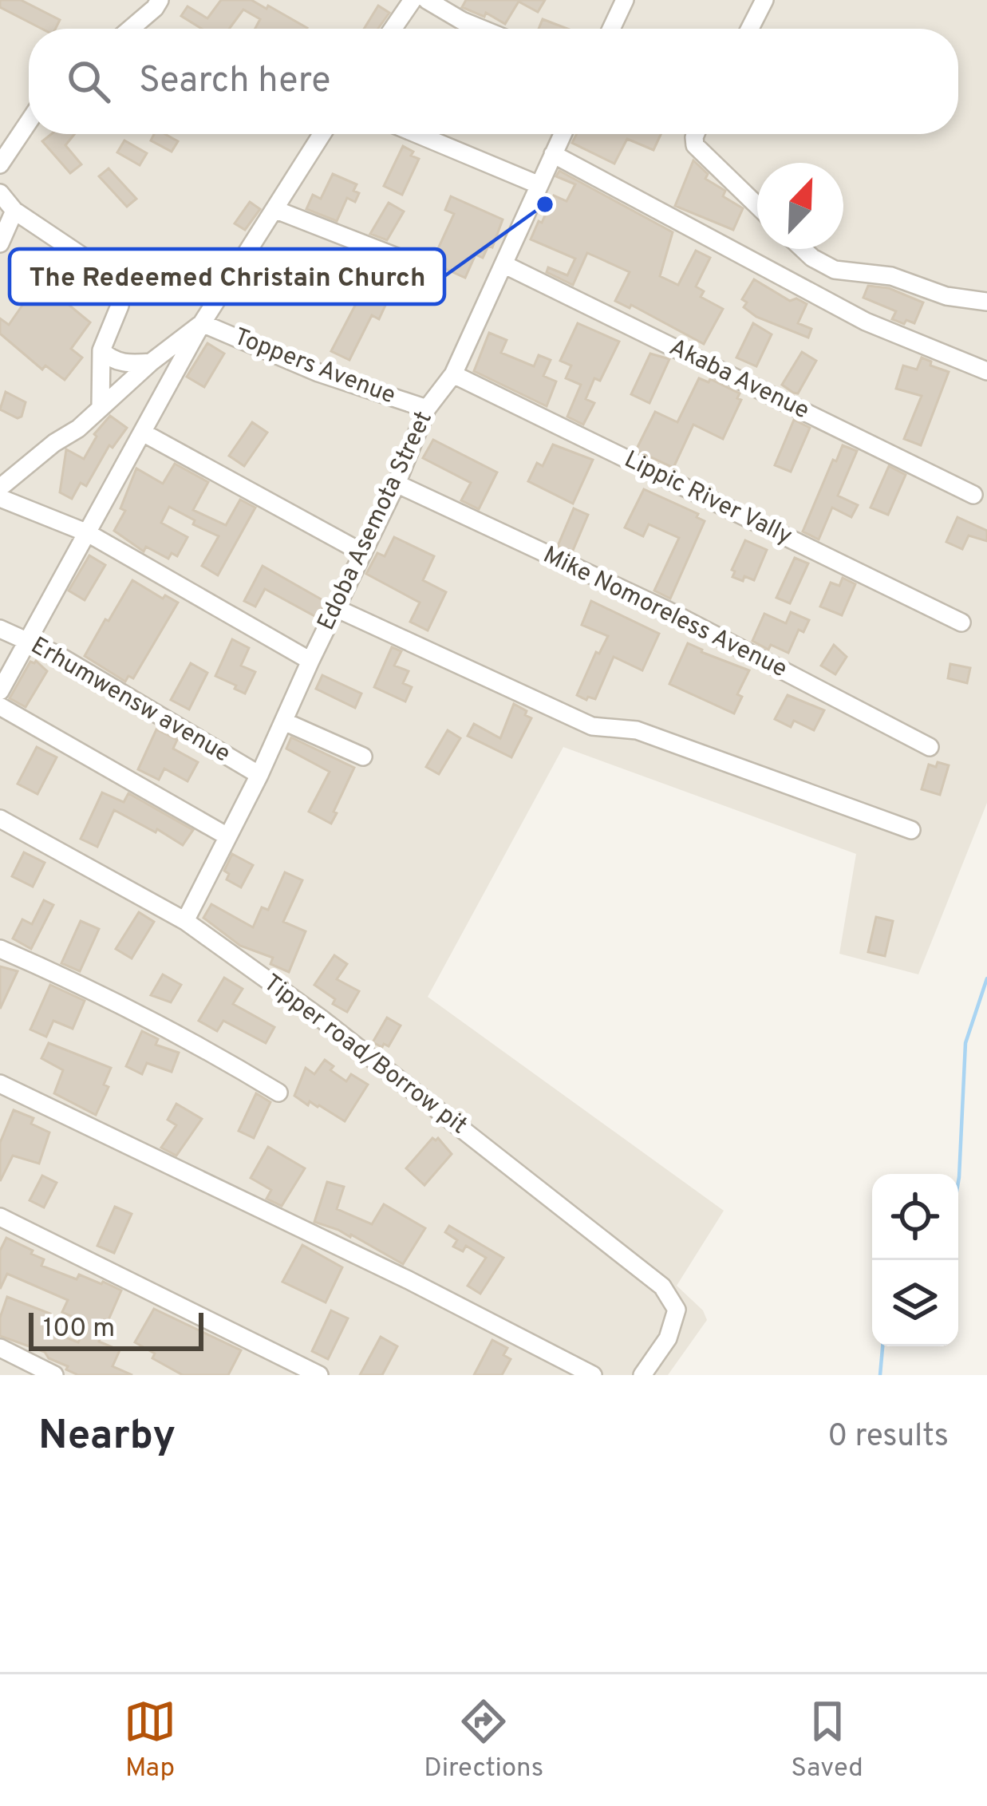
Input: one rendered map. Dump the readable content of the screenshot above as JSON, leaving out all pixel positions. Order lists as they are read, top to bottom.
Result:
{
  "streets": {
    "street": [
      "Toppers Avenue",
      "Akaba Avenue",
      "Lippic River Vally",
      "Edoba Asemota Street",
      "Mike Nomoreless Avenue",
      "Erhumwensw avenue",
      "Tipper road/Borrow pit"
    ]
  },
  "crossings": [
    ["Toppers Avenue", "Edoba Asemota Street"],
    ["Akaba Avenue", "Edoba Asemota Street"],
    ["Lippic River Vally", "Edoba Asemota Street"],
    ["Edoba Asemota Street", "Mike Nomoreless Avenue"],
    ["Edoba Asemota Street", "Erhumwensw avenue"],
    ["Edoba Asemota Street", "Tipper road/Borrow pit"]
  ],
  "places": ["The Redeemed Christain Church"],
  "scale_bar": "100 m",
  "north": "top right",
  "page": {
    "search": "Search here",
    "scale": "100 m",
    "heading": ["Nearby", "0 results"],
    "nav": ["Map", "Directions", "Saved"]
  }
}
